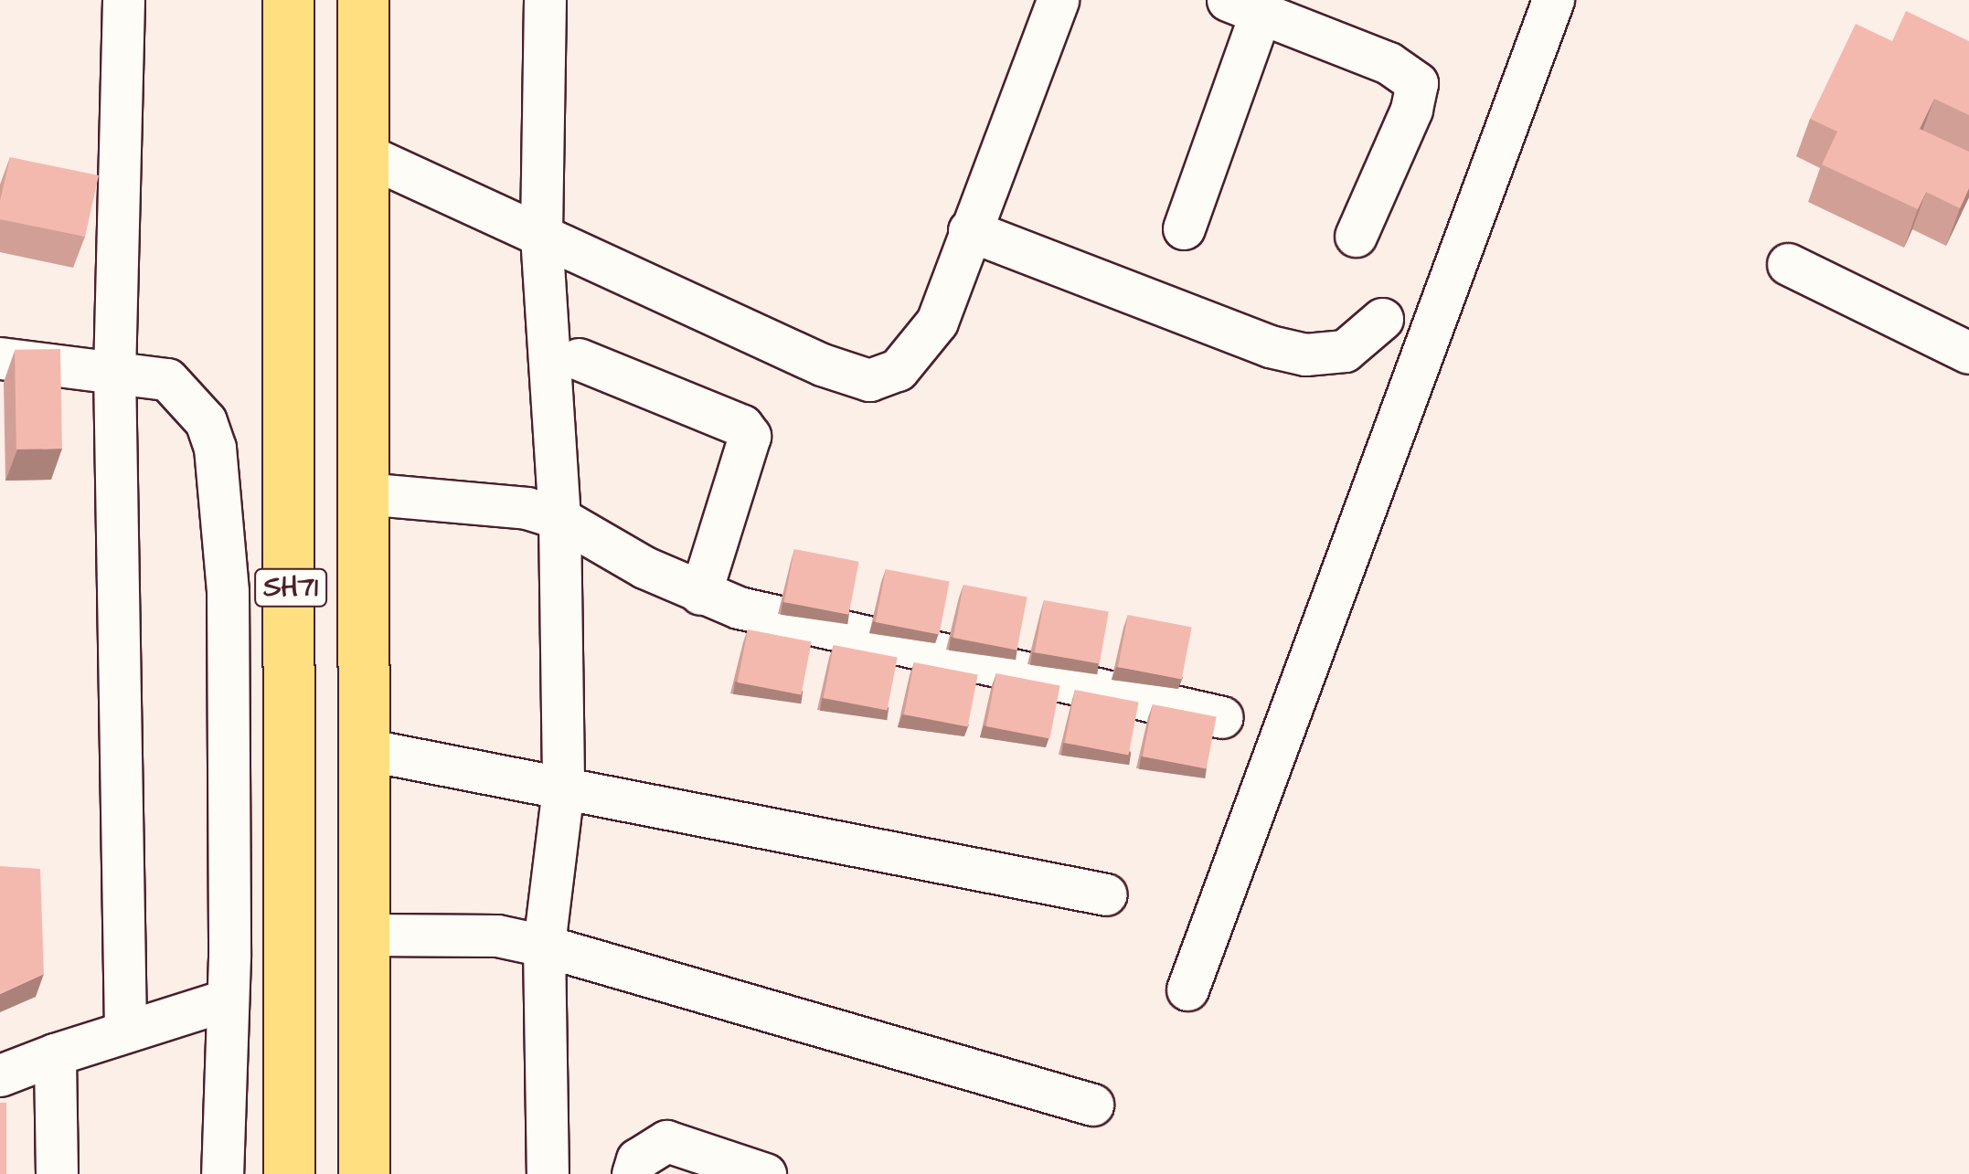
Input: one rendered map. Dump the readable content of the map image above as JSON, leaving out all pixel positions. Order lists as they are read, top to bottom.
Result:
{
  "streets": {
    "main road": ["SH71"]
  }
}
